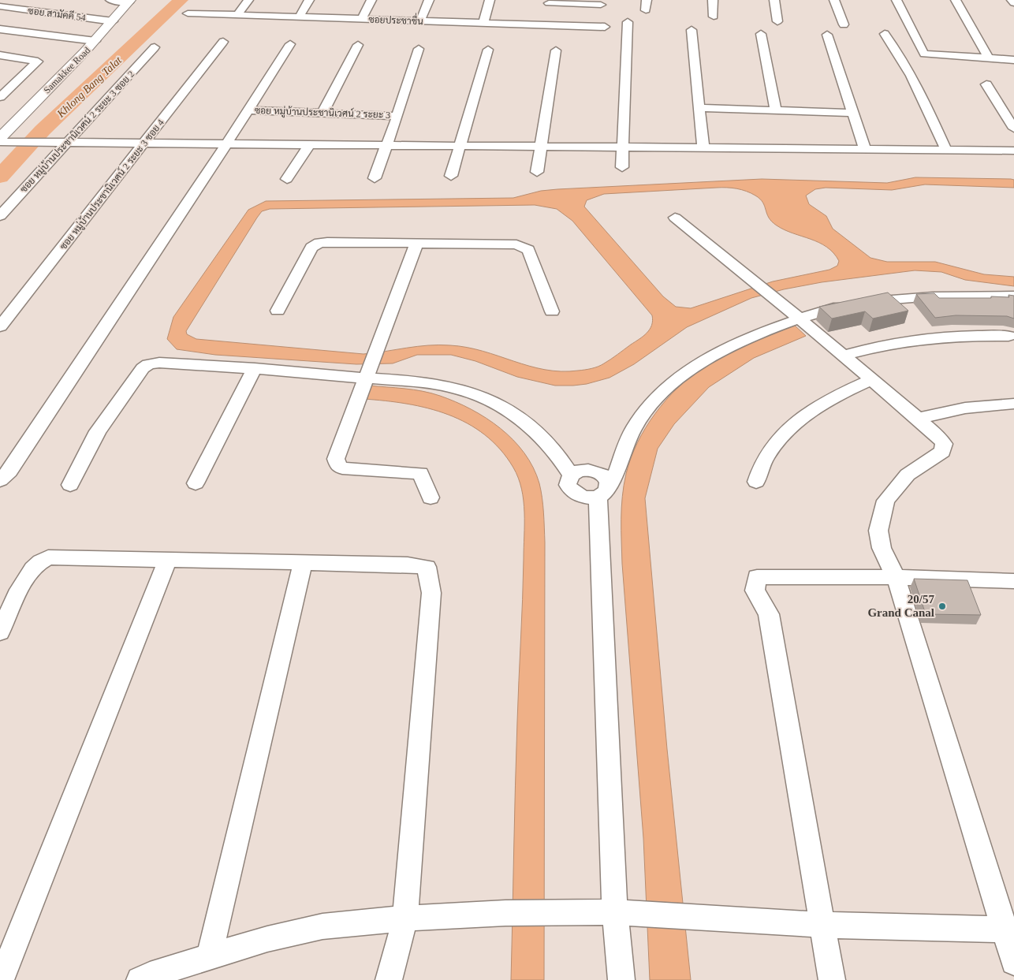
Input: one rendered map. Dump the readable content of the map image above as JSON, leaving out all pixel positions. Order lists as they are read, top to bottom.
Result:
{
  "streets": {
    "main road": ["Samakkee Road"],
    "street": [
      "ซอย สามัคคี 54",
      "ซอยประชาชื่น",
      "ซอย หมู่บ้านประชานิเวศน์ 2 ระยะ 3",
      "ซอย หมู่บ้านประชานิเวศน์ 2 ระยะ 3 ซอย 2",
      "ซอย หมู่บ้านประชานิเวศน์ 2 ระยะ 3 ซอย 4"
    ]
  },
  "crossings": [
    ["ซอย สามัคคี 54", "Samakkee Road"]
  ],
  "water": ["Khlong Bang Talat"],
  "places": ["20/57 Grand Canal"]
}
